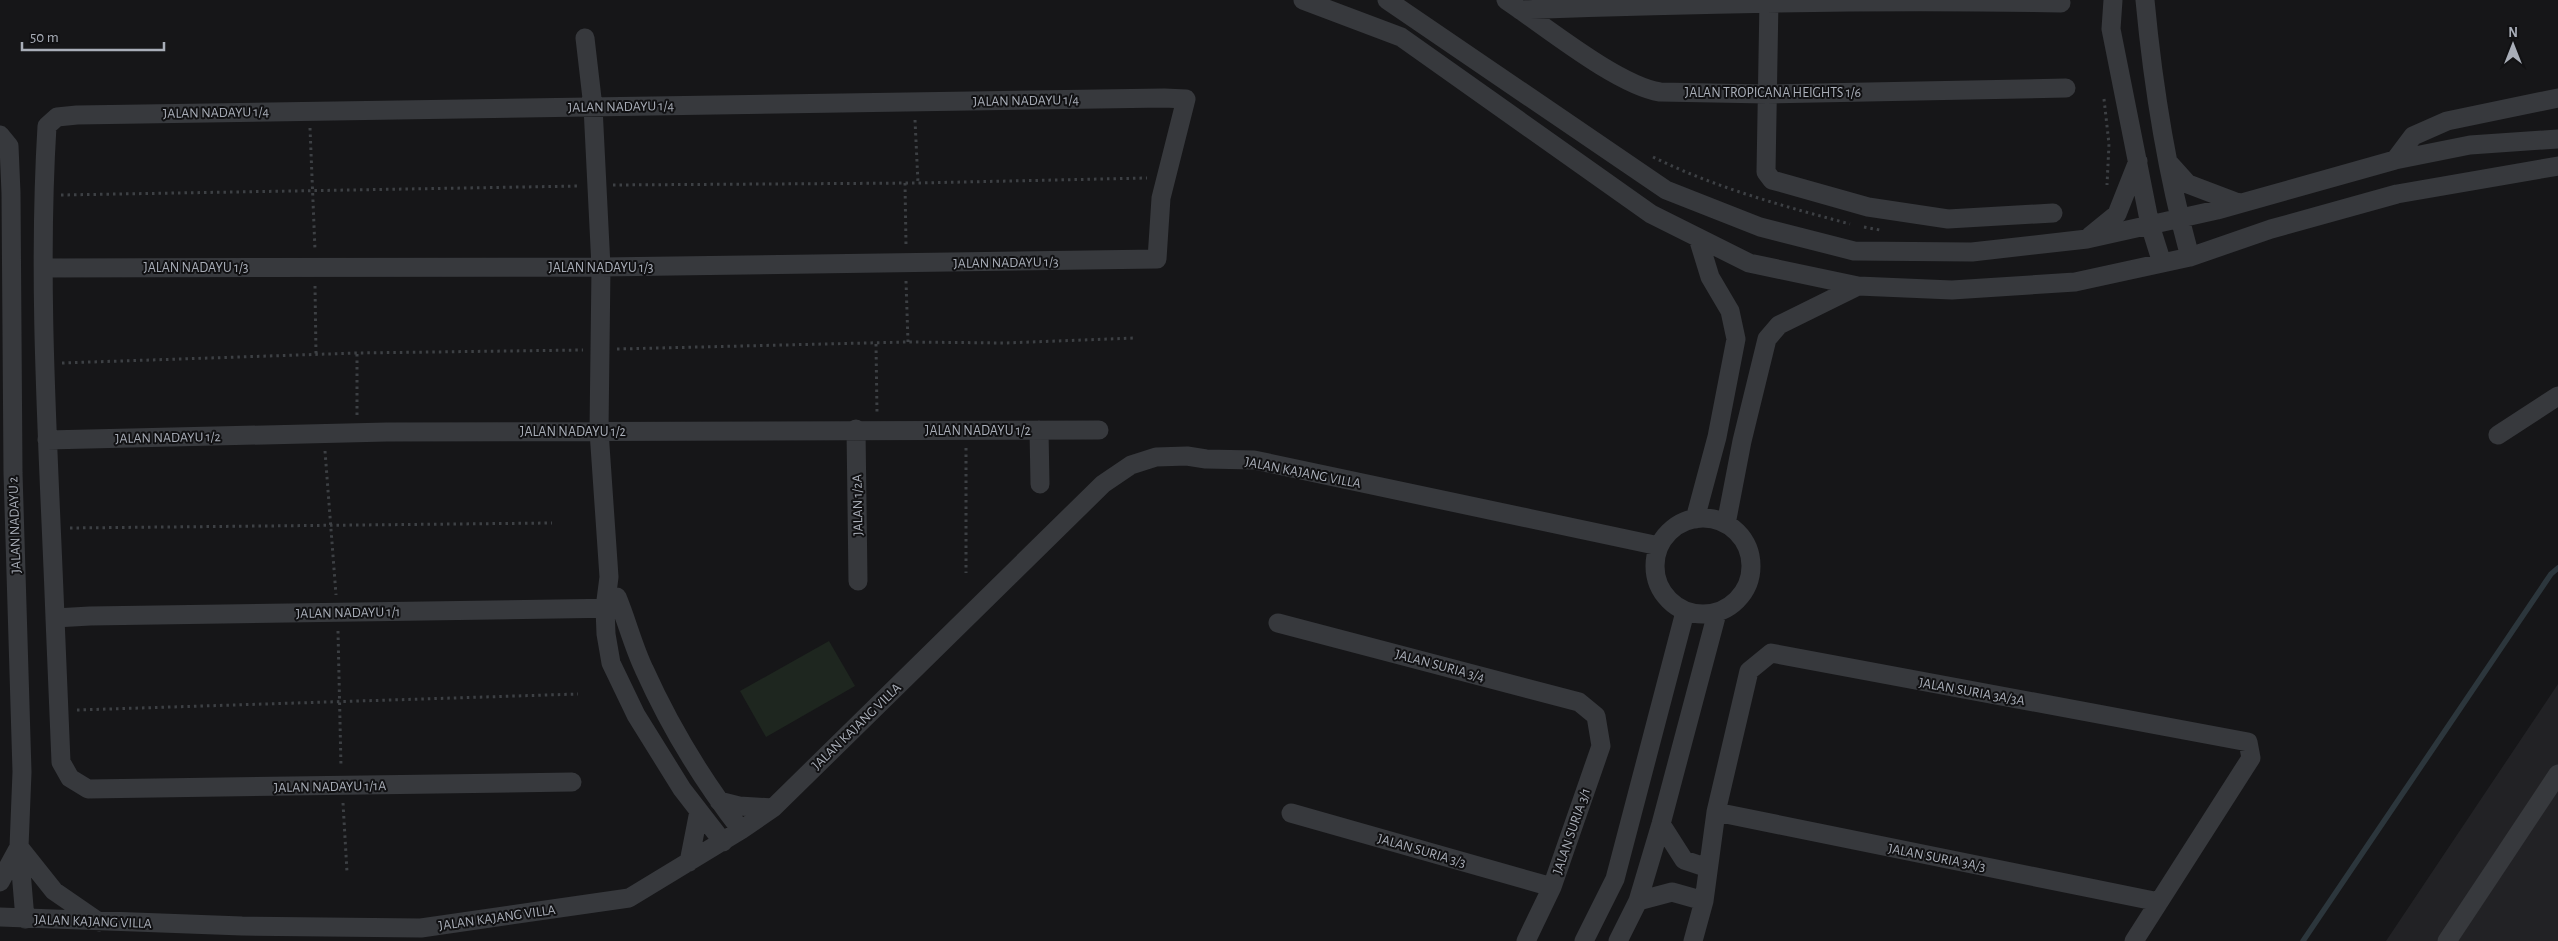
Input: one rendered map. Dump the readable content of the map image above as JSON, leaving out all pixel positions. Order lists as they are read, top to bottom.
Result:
{
  "streets": {
    "street": [
      "JALAN TROPICANA HEIGHTS 1/6",
      "JALAN NADAYU 1/4",
      "JALAN NADAYU 1/3",
      "JALAN NADAYU 1/2",
      "JALAN KAJANG VILLA",
      "JALAN 1/2A",
      "JALAN NADAYU 2",
      "JALAN NADAYU 1/1",
      "JALAN SURIA 3/4",
      "JALAN SURIA 3A/3A",
      "JALAN NADAYU 1/1A",
      "JALAN SURIA 3/1",
      "JALAN SURIA 3/3",
      "JALAN SURIA 3A/3"
    ]
  },
  "crossings": [
    ["JALAN NADAYU 1/4", "JALAN NADAYU 1/3"],
    ["JALAN NADAYU 1/2", "JALAN 1/2A"],
    ["JALAN KAJANG VILLA", "JALAN NADAYU 2"],
    ["JALAN SURIA 3/4", "JALAN SURIA 3/1"],
    ["JALAN SURIA 3A/3A", "JALAN SURIA 3A/3"],
    ["JALAN SURIA 3/1", "JALAN SURIA 3/3"]
  ],
  "scale_bar": "50 m",
  "north": "top"
}
